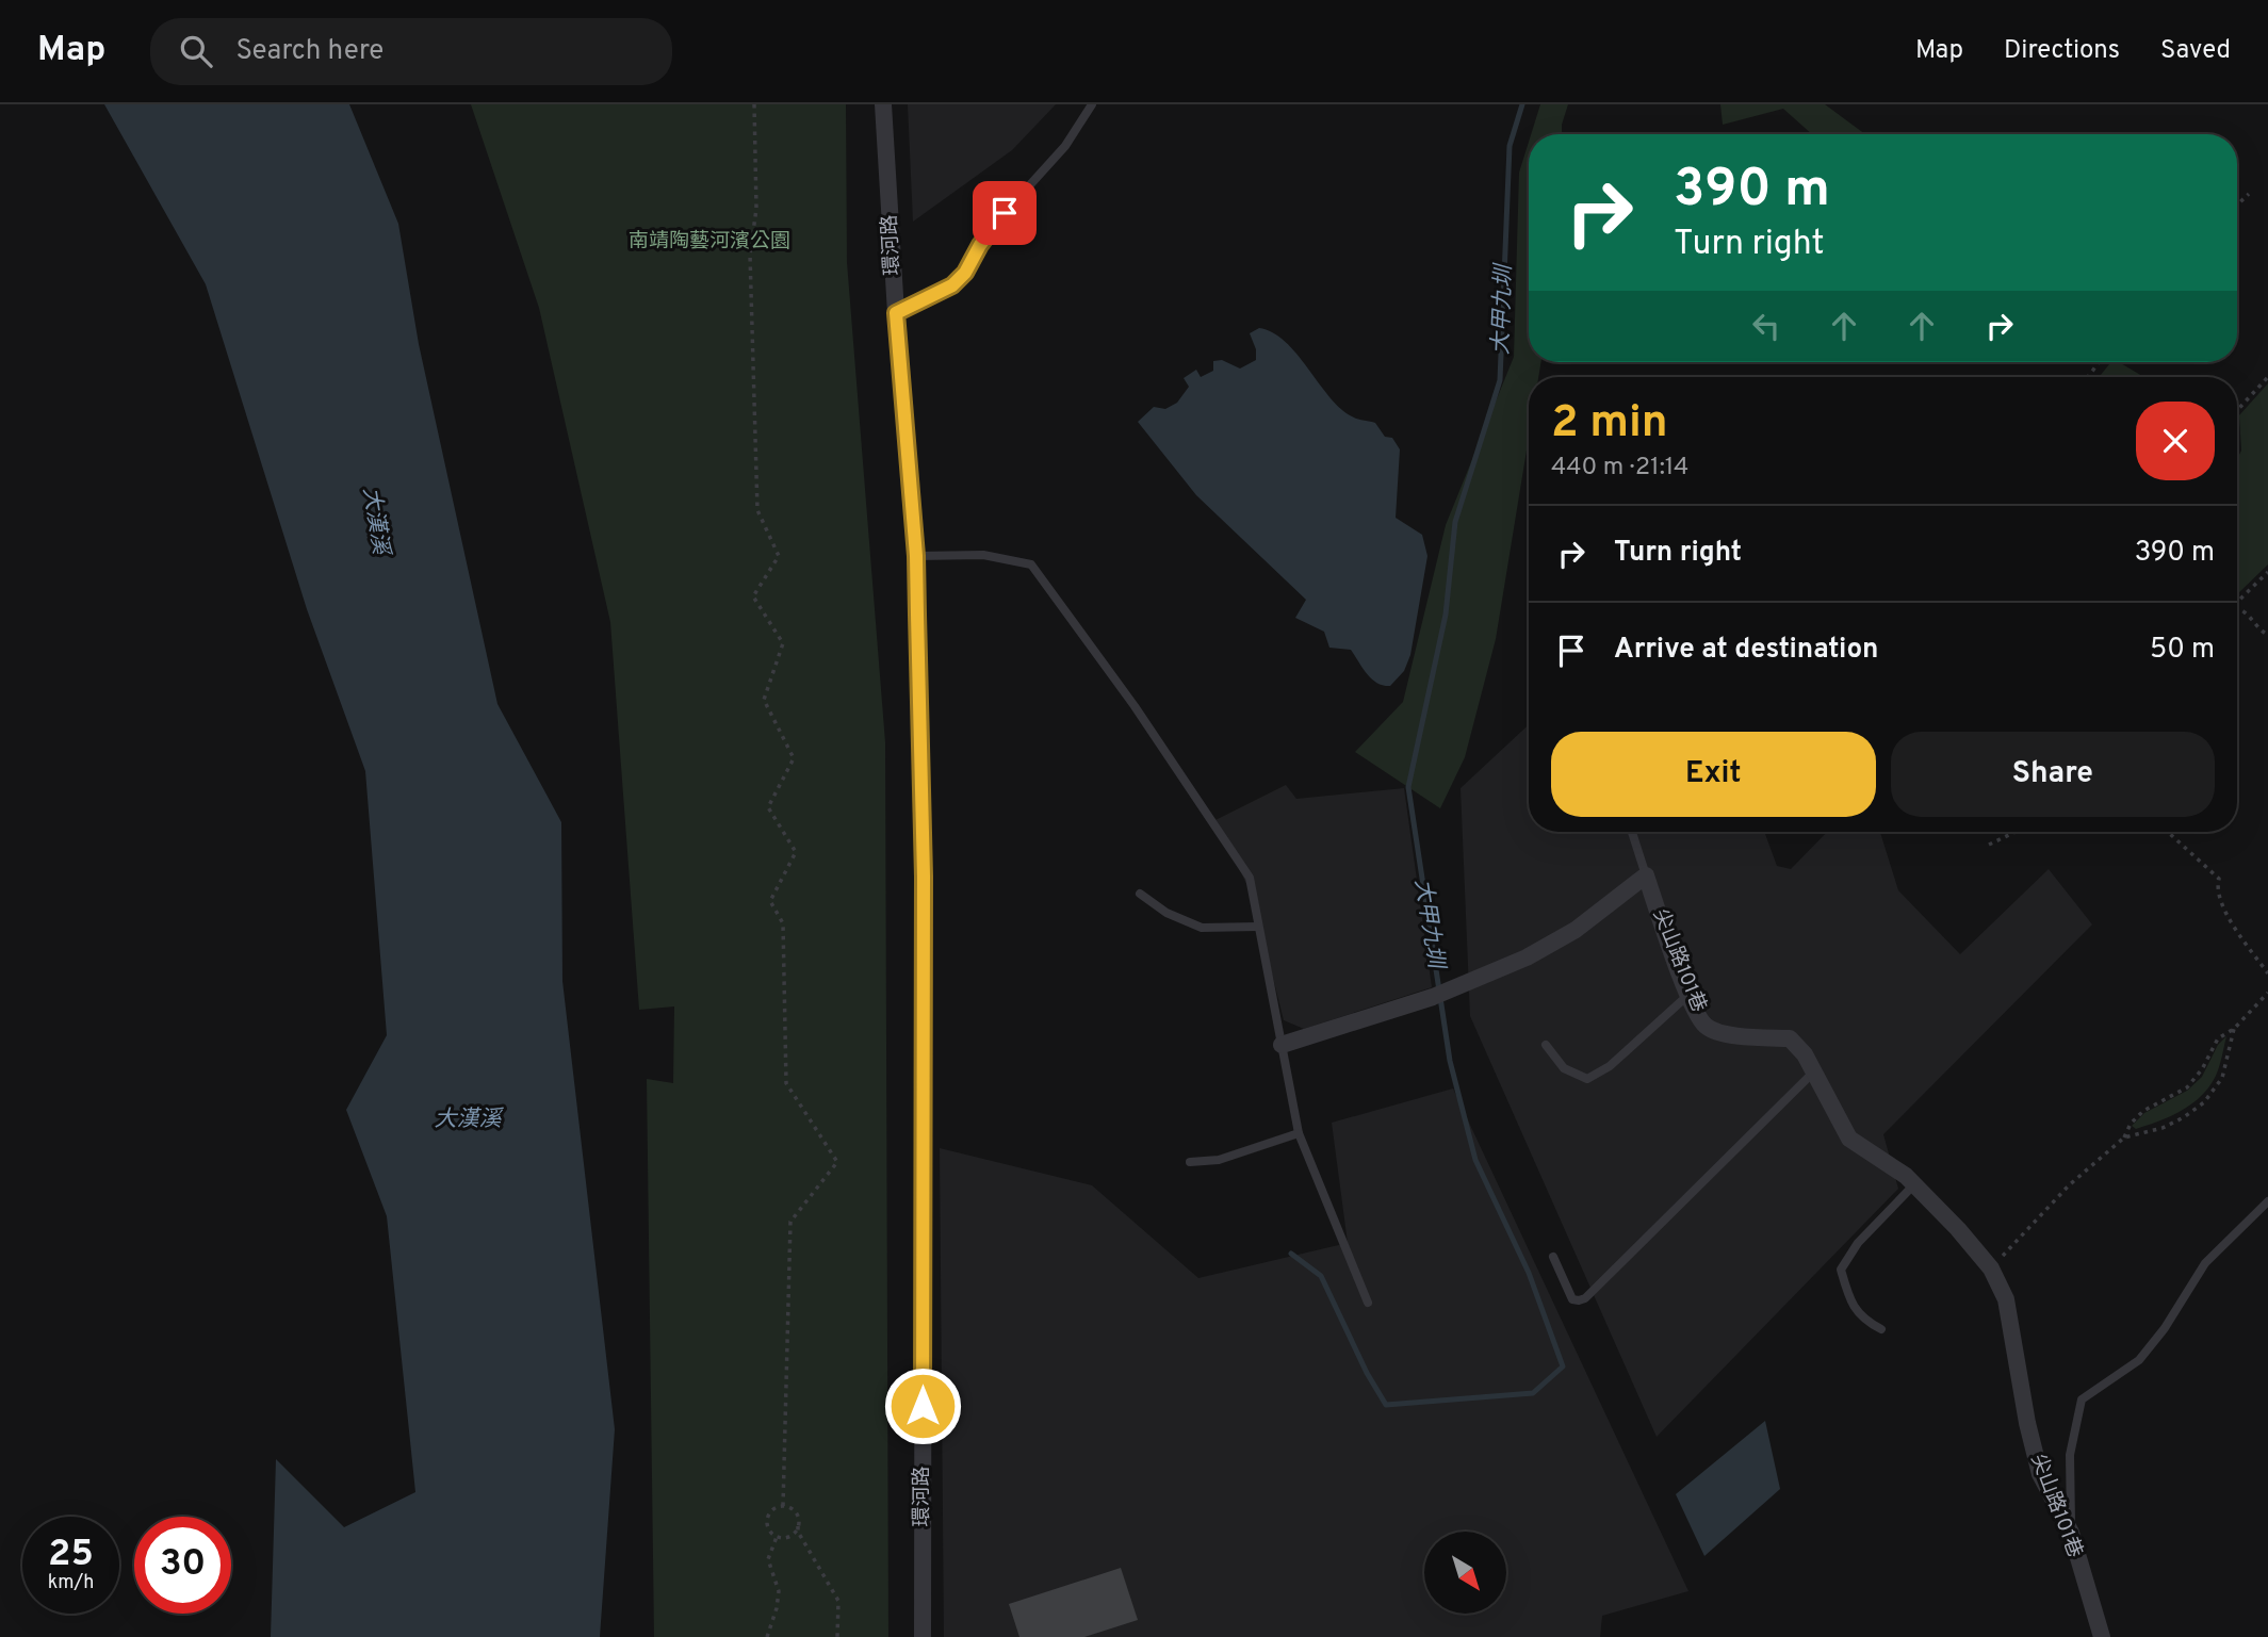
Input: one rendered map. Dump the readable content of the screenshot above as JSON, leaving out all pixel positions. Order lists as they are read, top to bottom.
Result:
{
  "streets": {
    "street": ["環河路", "尖山路101巷"]
  },
  "water": ["大甲九圳", "大漢溪"],
  "parks": ["南靖陶藝河濱公園"],
  "north": "bottom right",
  "page": {
    "header": "Map",
    "search": "Search here",
    "nav": ["Map", "Directions", "Saved"],
    "turn": ["390 m", "Turn right"],
    "heading": ["2 min", "440 m · 21:14"],
    "list": [
      {
        "name": "Turn right",
        "value": "390 m"
      },
      {
        "name": "Arrive at destination",
        "value": "50 m"
      }
    ],
    "buttons": ["Exit", "Share"],
    "speed": "25 km/h",
    "limit": "30"
  }
}
